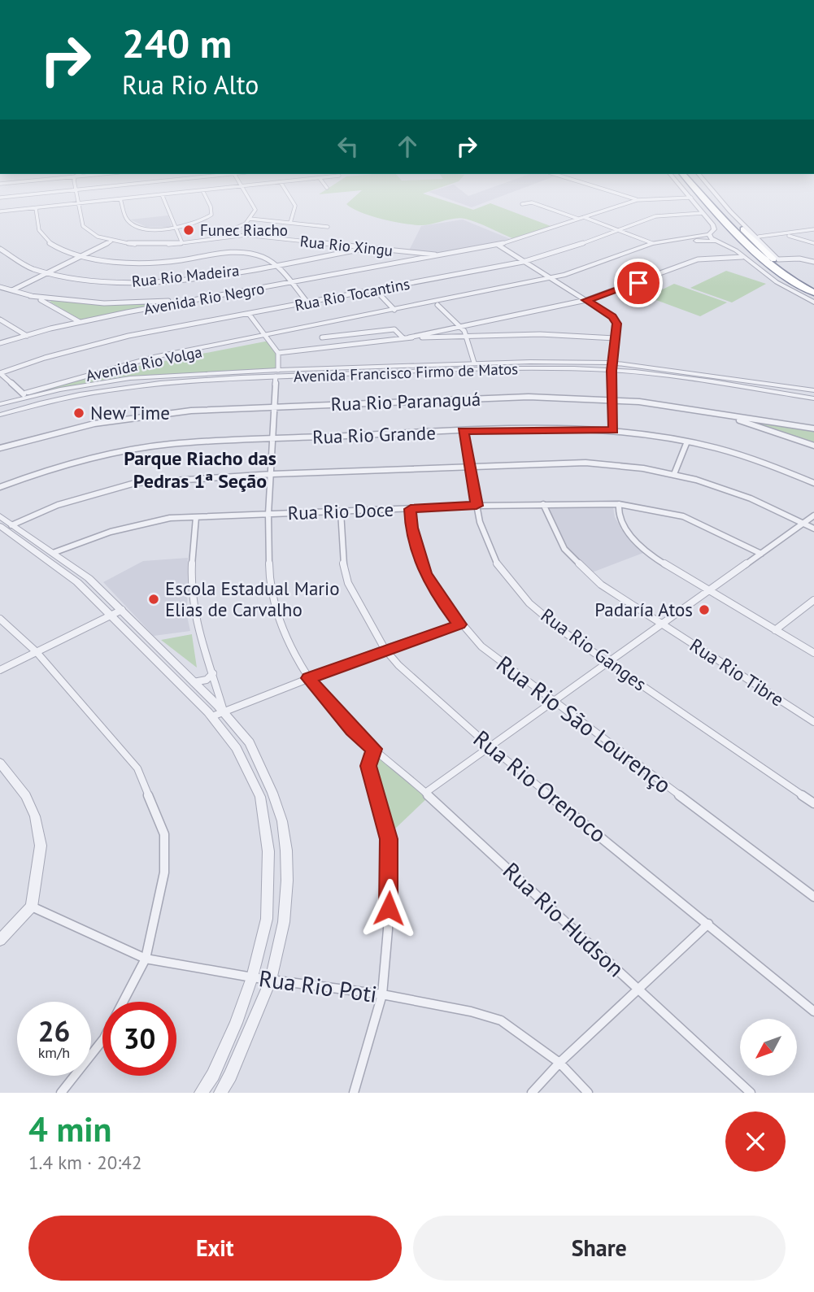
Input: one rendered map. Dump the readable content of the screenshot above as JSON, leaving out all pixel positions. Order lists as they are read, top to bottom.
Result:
{
  "streets": {
    "street": [
      "Rua Rio Xingu",
      "Rua Rio Madeira",
      "Rua Rio Tocantins",
      "Avenida Rio Negro",
      "Avenida Rio Volga",
      "Avenida Francisco Firmo de Matos",
      "Rua Rio Paranaguá",
      "Rua Rio Grande",
      "Rua Rio Doce",
      "Rua Rio Ganges",
      "Rua Rio Tibre",
      "Rua Rio São Lourenço",
      "Rua Rio Orenoco",
      "Rua Rio Hudson",
      "Rua Rio Poti"
    ]
  },
  "crossings": [
    ["Rua Rio Xingu", "Rua Rio Madeira"],
    ["Rua Rio Xingu", "Avenida Rio Negro"],
    ["Avenida Rio Volga", "Avenida Francisco Firmo de Matos"],
    ["Avenida Francisco Firmo de Matos", "Rua Rio Hudson"],
    ["Rua Rio Paranaguá", "Rua Rio Hudson"],
    ["Rua Rio Grande", "Rua Rio Ganges"],
    ["Rua Rio Grande", "Rua Rio Hudson"],
    ["Rua Rio Doce", "Rua Rio Ganges"],
    ["Rua Rio Doce", "Rua Rio Tibre"],
    ["Rua Rio Doce", "Rua Rio São Lourenço"],
    ["Rua Rio Doce", "Rua Rio Orenoco"],
    ["Rua Rio Doce", "Rua Rio Hudson"]
  ],
  "districts": ["Parque Riacho das Pedras 1ª Seção"],
  "places": [
    "Funec Riacho",
    "New Time",
    "Escola Estadual Mario Elias de Carvalho",
    "Padaría Atos"
  ],
  "north": "bottom left",
  "page": {
    "turn": ["240 m", "Rua Rio Alto"],
    "speed": "26 km/h",
    "limit": "30",
    "heading": ["4 min", "1.4 km · 20:42"],
    "buttons": ["Exit", "Share"]
  }
}
